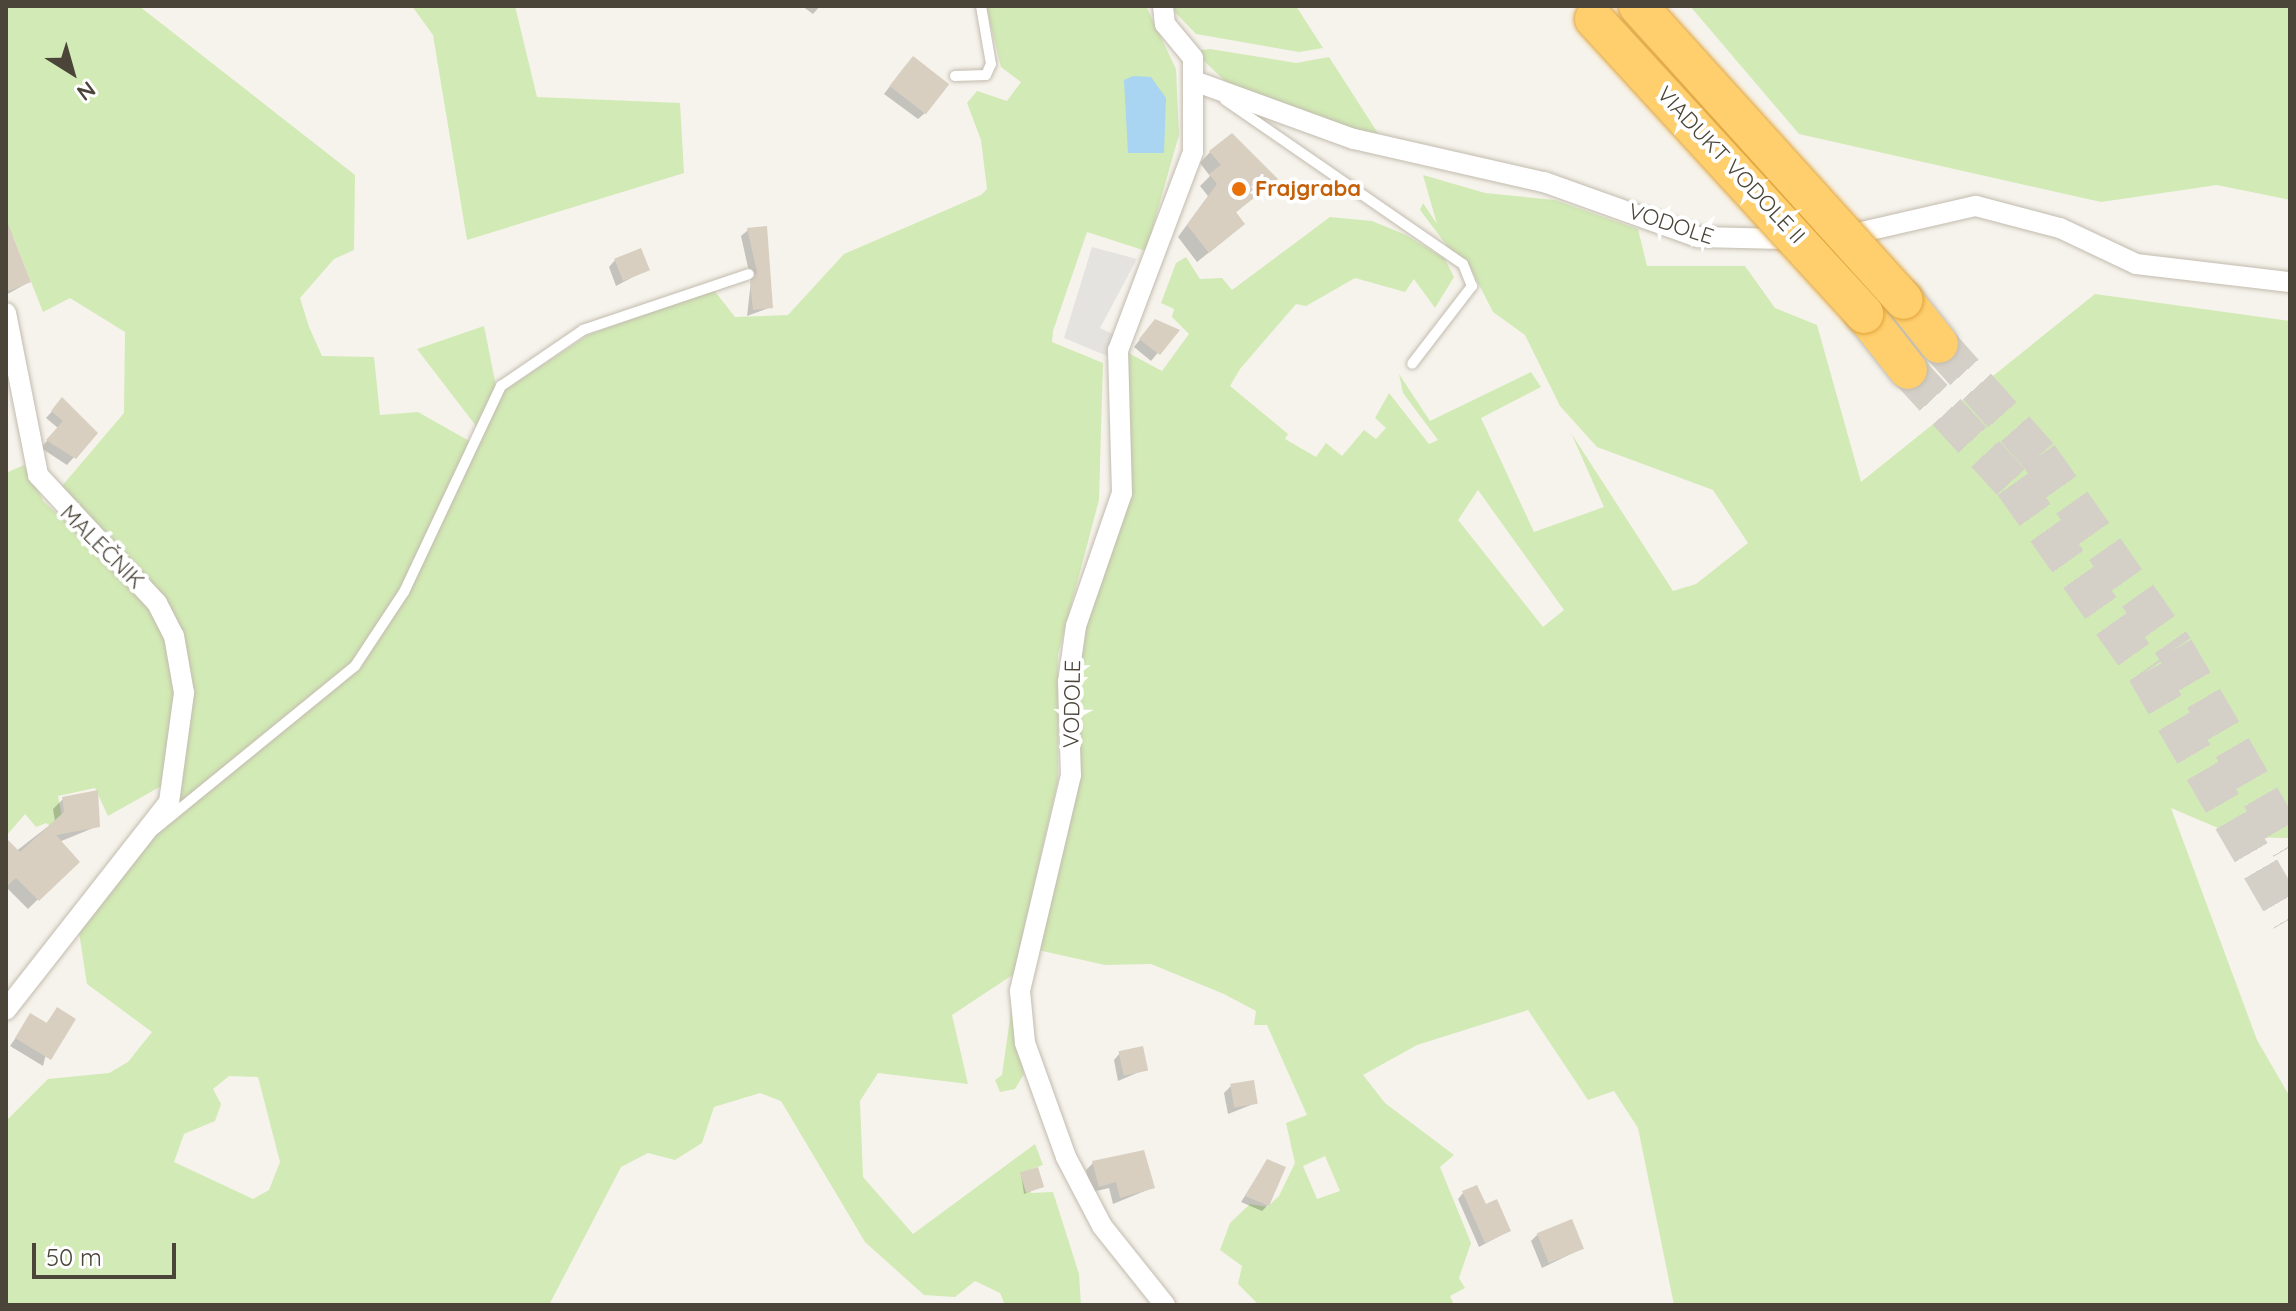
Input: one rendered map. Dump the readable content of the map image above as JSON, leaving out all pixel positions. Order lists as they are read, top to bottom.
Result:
{
  "streets": {
    "highway": ["VIADUKT VODOLE II"],
    "street": ["VODOLE", "MALEČNIK"]
  },
  "places": ["Frajgraba"],
  "scale_bar": "50 m",
  "north": "bottom right"
}
